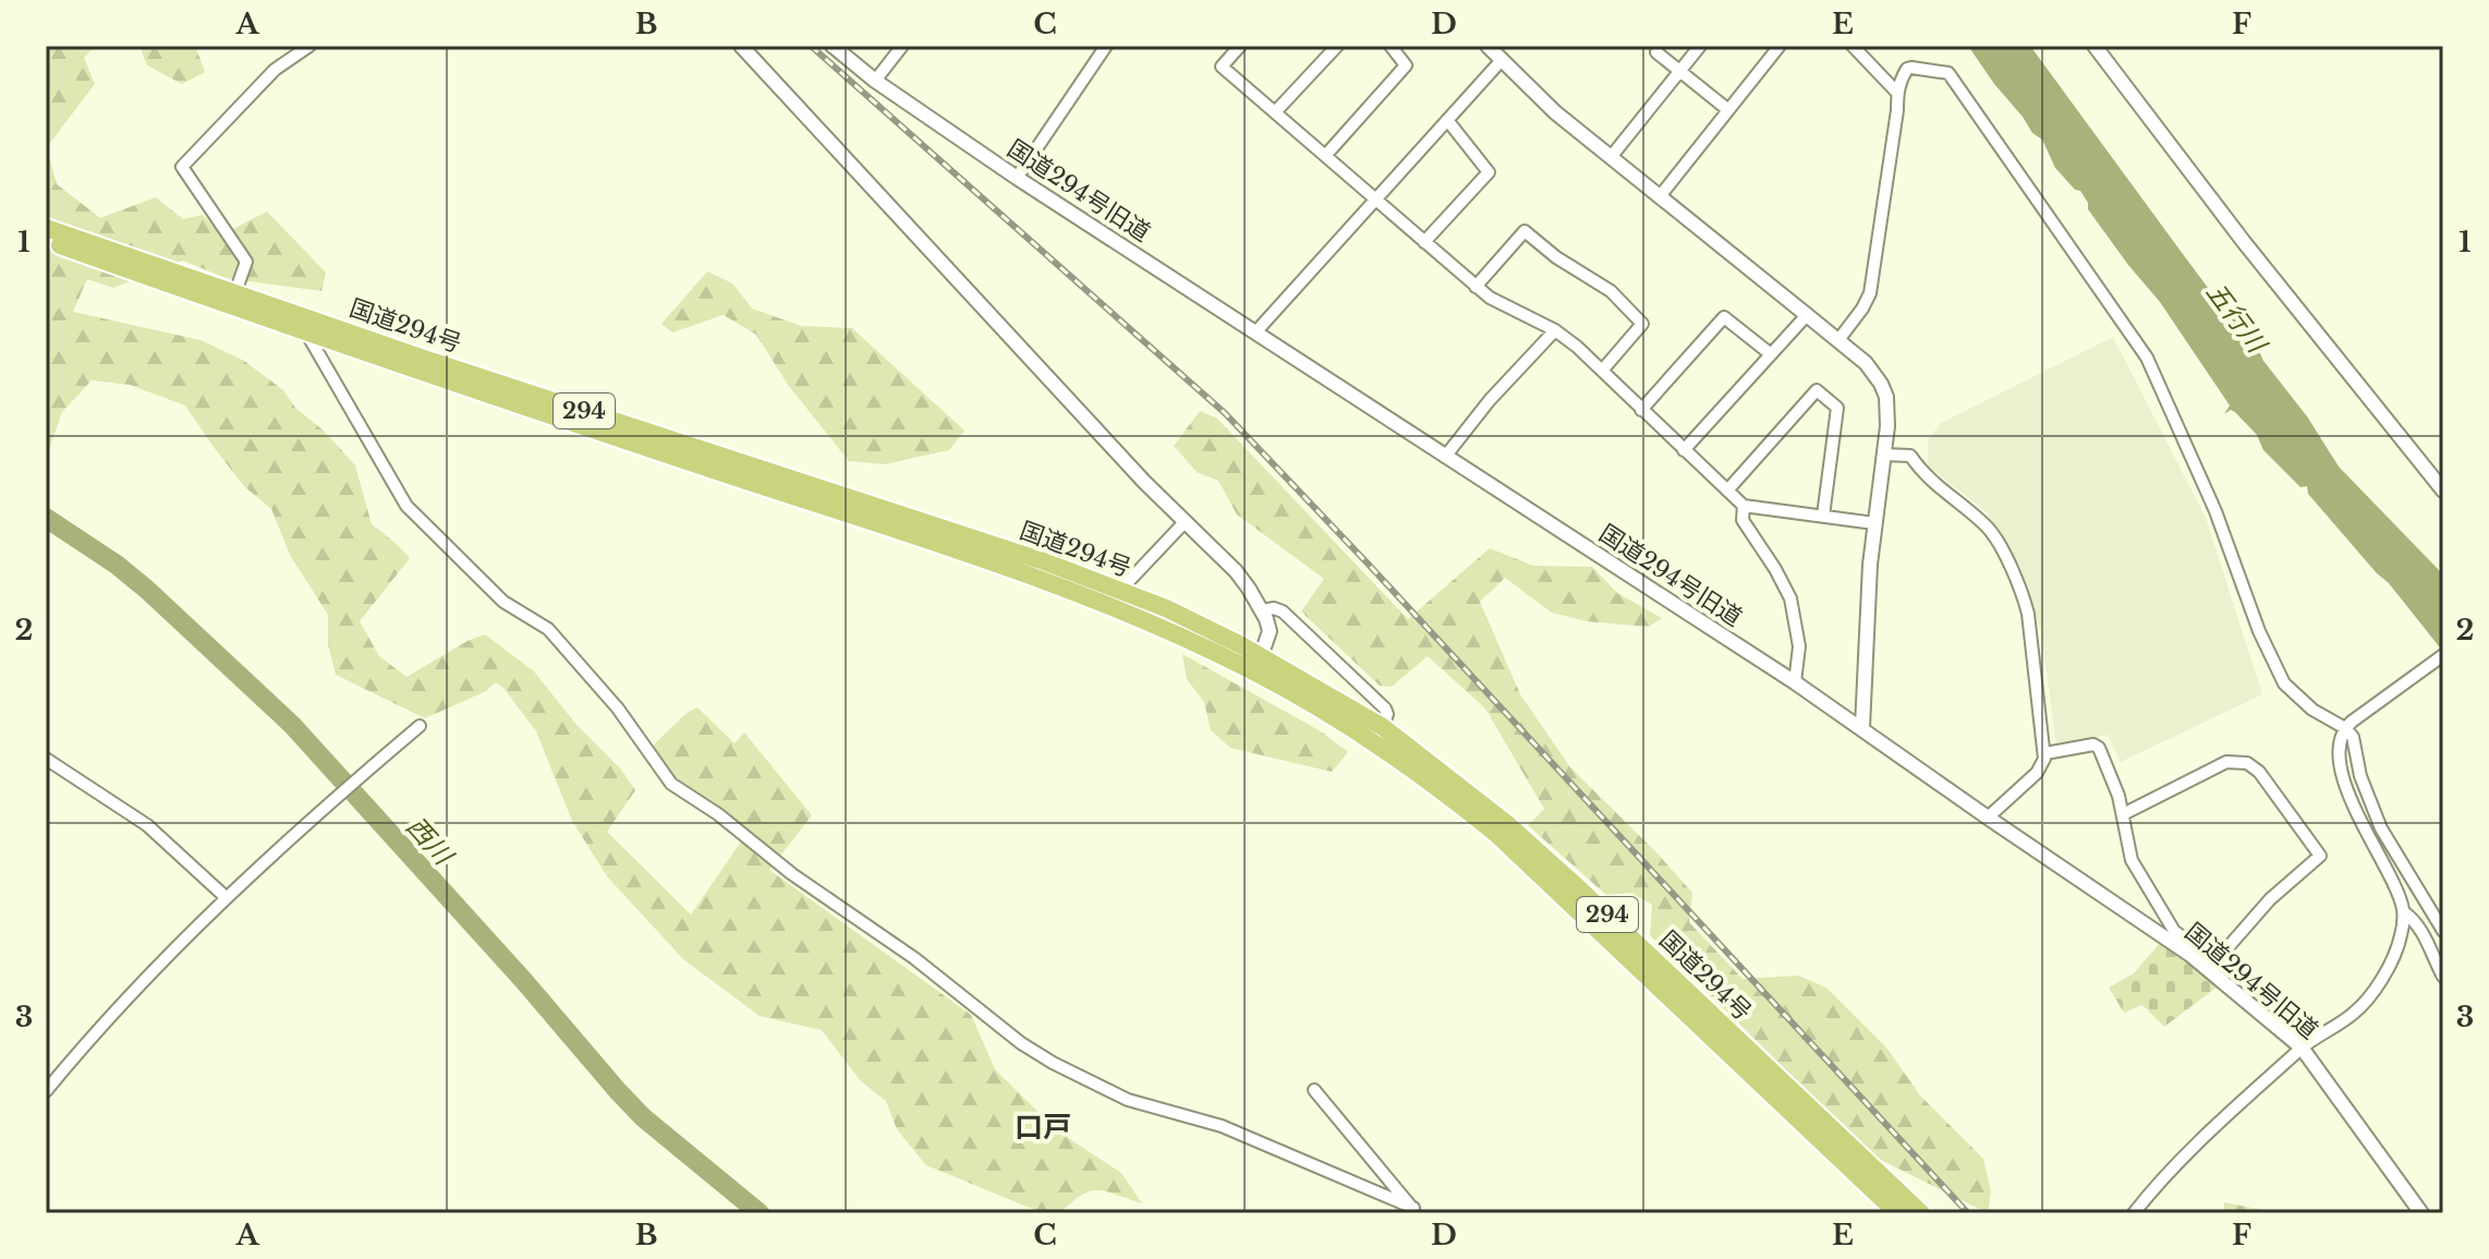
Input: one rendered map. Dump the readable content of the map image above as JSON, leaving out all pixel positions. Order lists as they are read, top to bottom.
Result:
{
  "streets": {
    "highway": ["国道294号", "294"],
    "street": ["国道294号旧道"]
  },
  "districts": ["口戸"],
  "water": ["五行川", "西川"],
  "grid": {
    "columns": [
      "A",
      "B",
      "C",
      "D",
      "E",
      "F"
    ],
    "rows": ["1", "2", "3"]
  }
}
